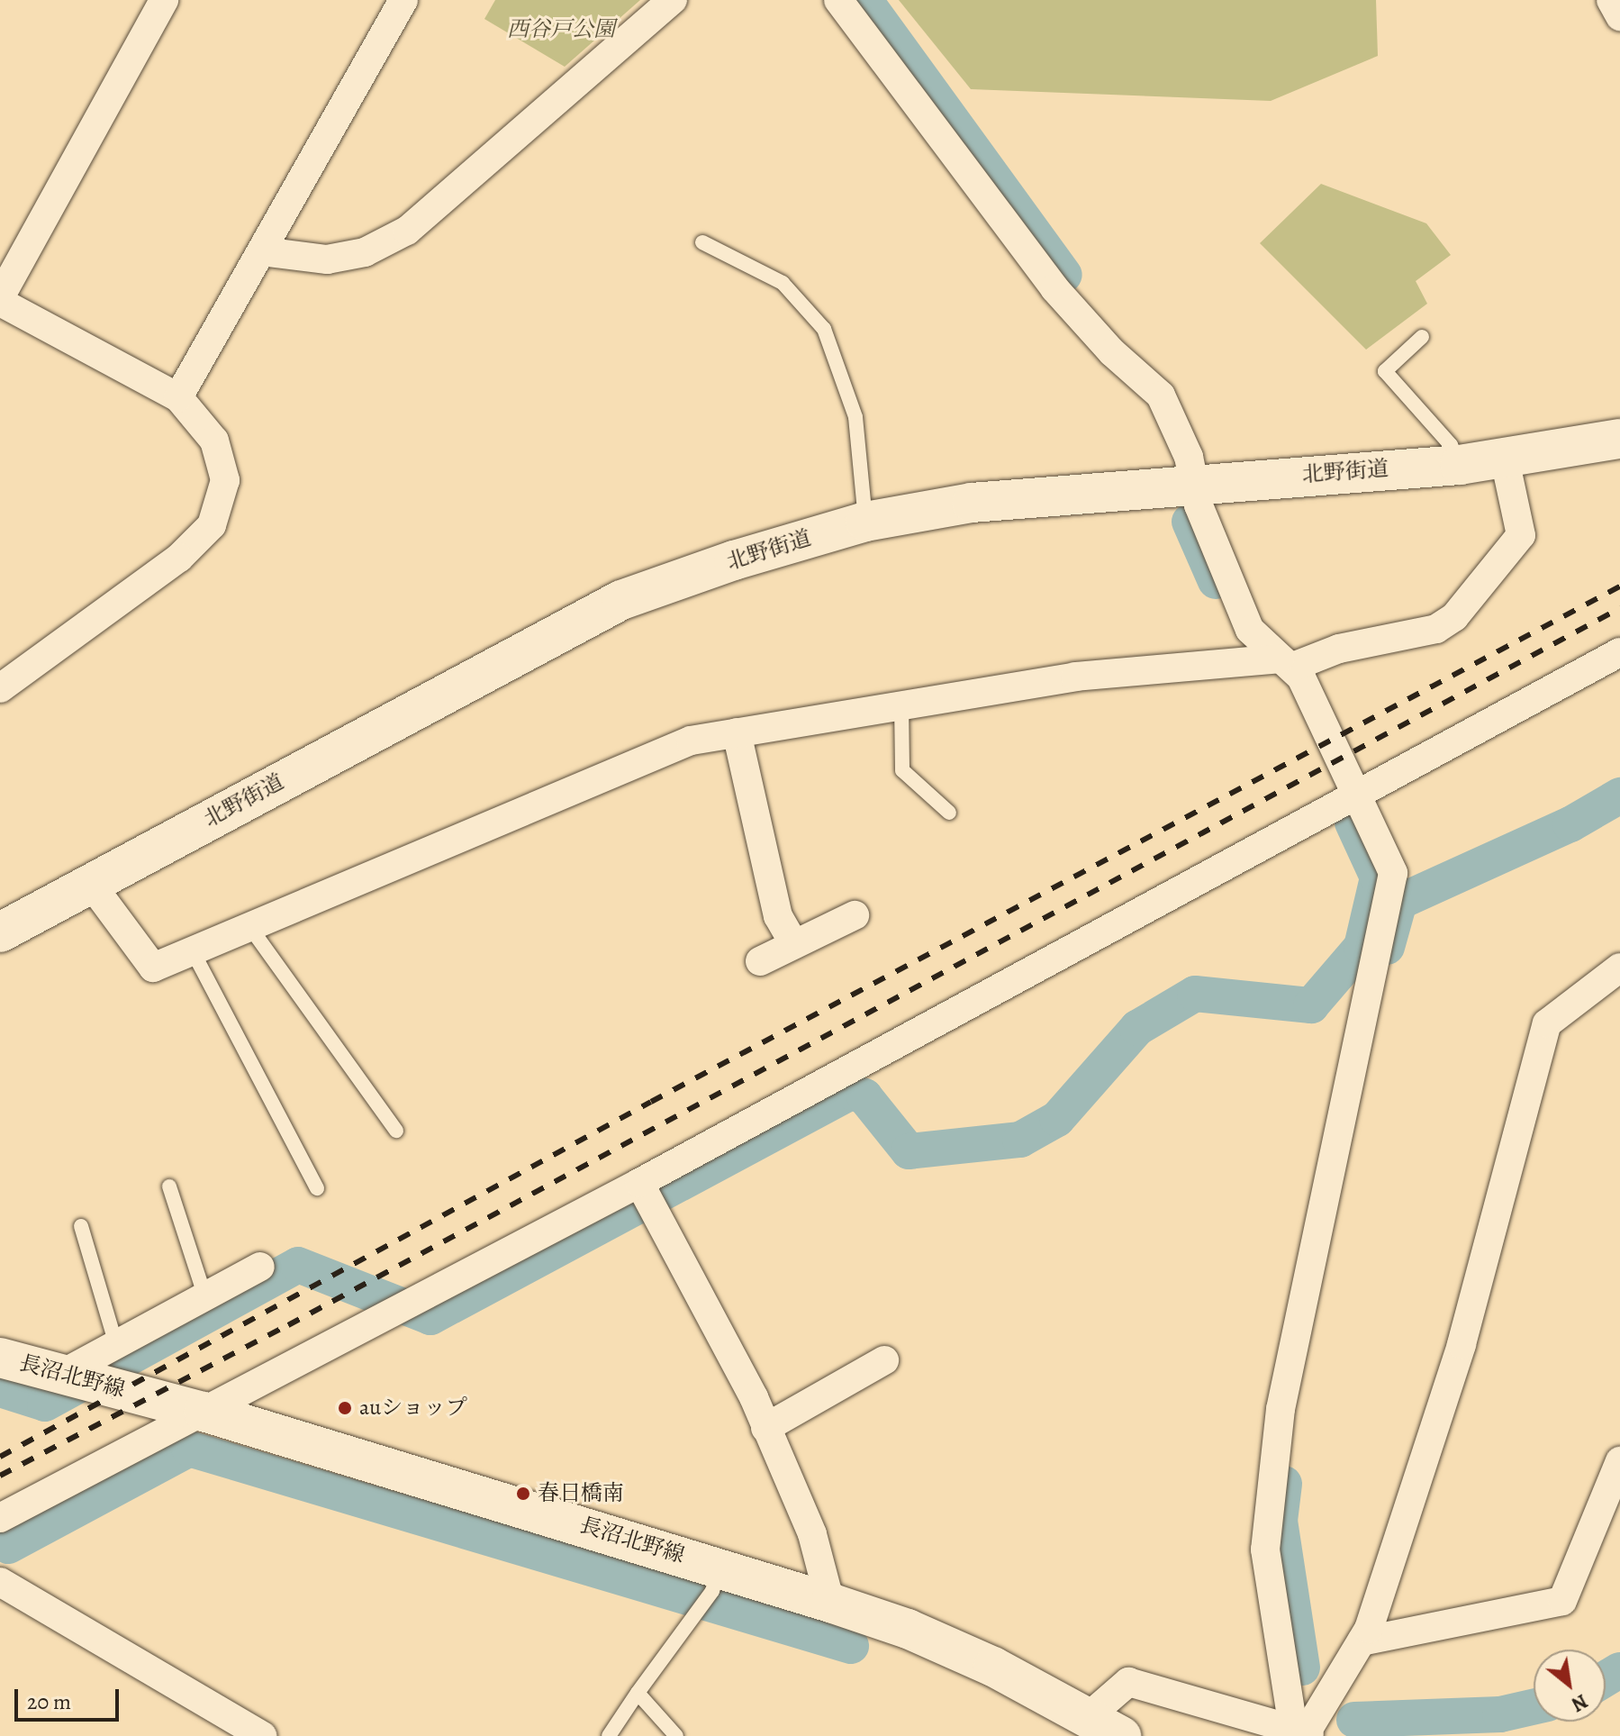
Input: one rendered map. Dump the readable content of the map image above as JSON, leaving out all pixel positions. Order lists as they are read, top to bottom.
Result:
{
  "streets": {
    "main road": ["北野街道", "長沼北野線"]
  },
  "parks": ["西谷戸公園"],
  "places": ["auショップ", "春日橋南"],
  "scale_bar": "20 m",
  "north": "bottom right"
}
